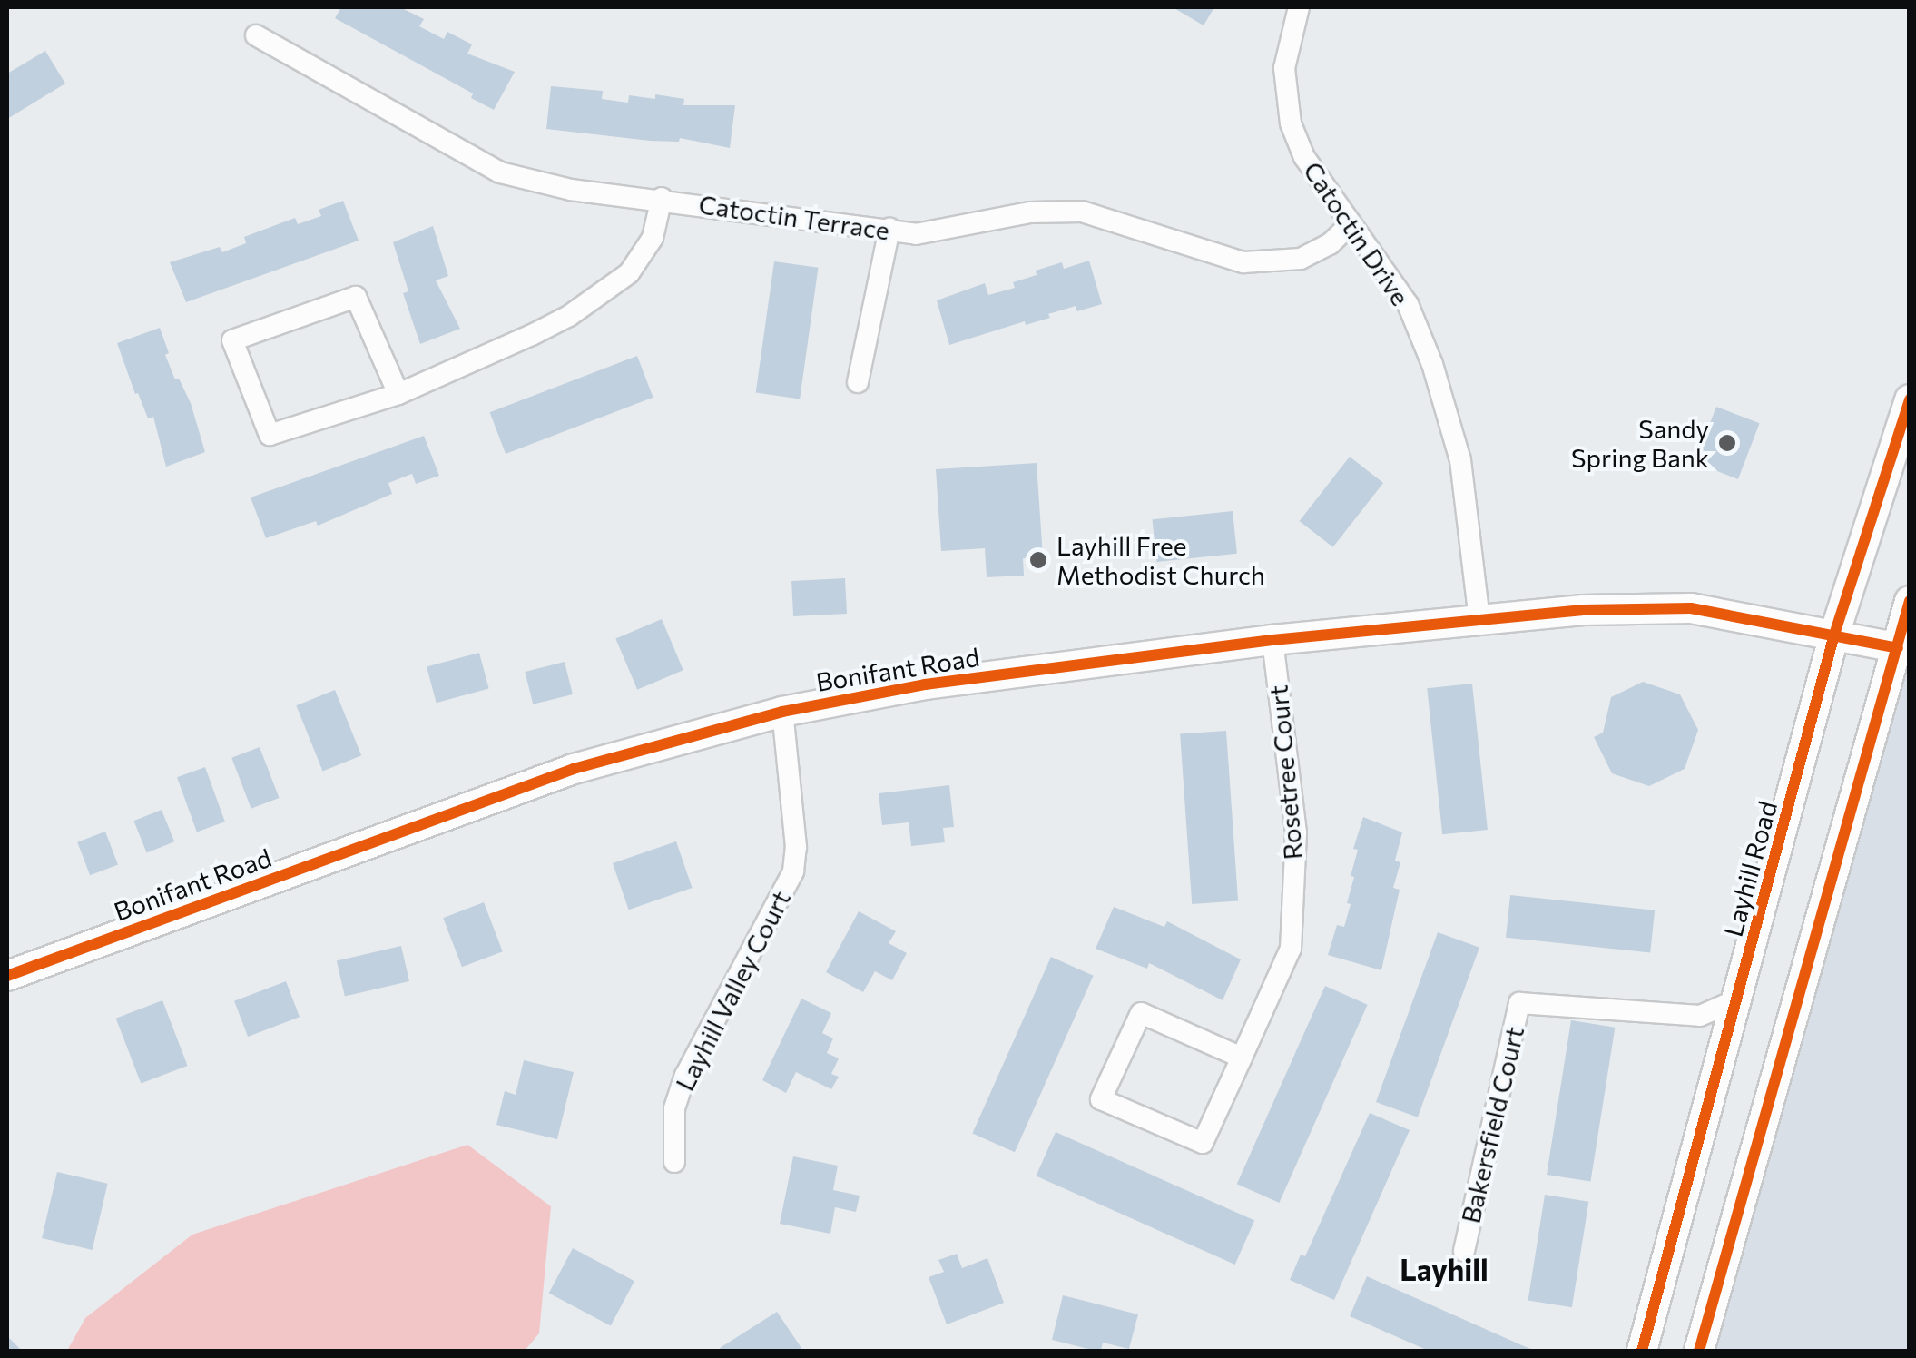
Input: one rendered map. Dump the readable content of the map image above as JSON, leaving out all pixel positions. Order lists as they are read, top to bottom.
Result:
{
  "streets": {
    "main road": ["Bonifant Road", "Layhill Road"],
    "street": [
      "Catoctin Terrace",
      "Catoctin Drive",
      "Rosetree Court",
      "Layhill Valley Court",
      "Bakersfield Court"
    ]
  },
  "crossings": [
    ["Catoctin Terrace", "Catoctin Drive"],
    ["Catoctin Drive", "Bonifant Road"],
    ["Bonifant Road", "Rosetree Court"],
    ["Bonifant Road", "Layhill Road"],
    ["Bonifant Road", "Layhill Valley Court"],
    ["Layhill Road", "Bakersfield Court"]
  ],
  "districts": ["Layhill"],
  "places": ["Sandy Spring Bank", "Layhill Free Methodist Church"]
}
